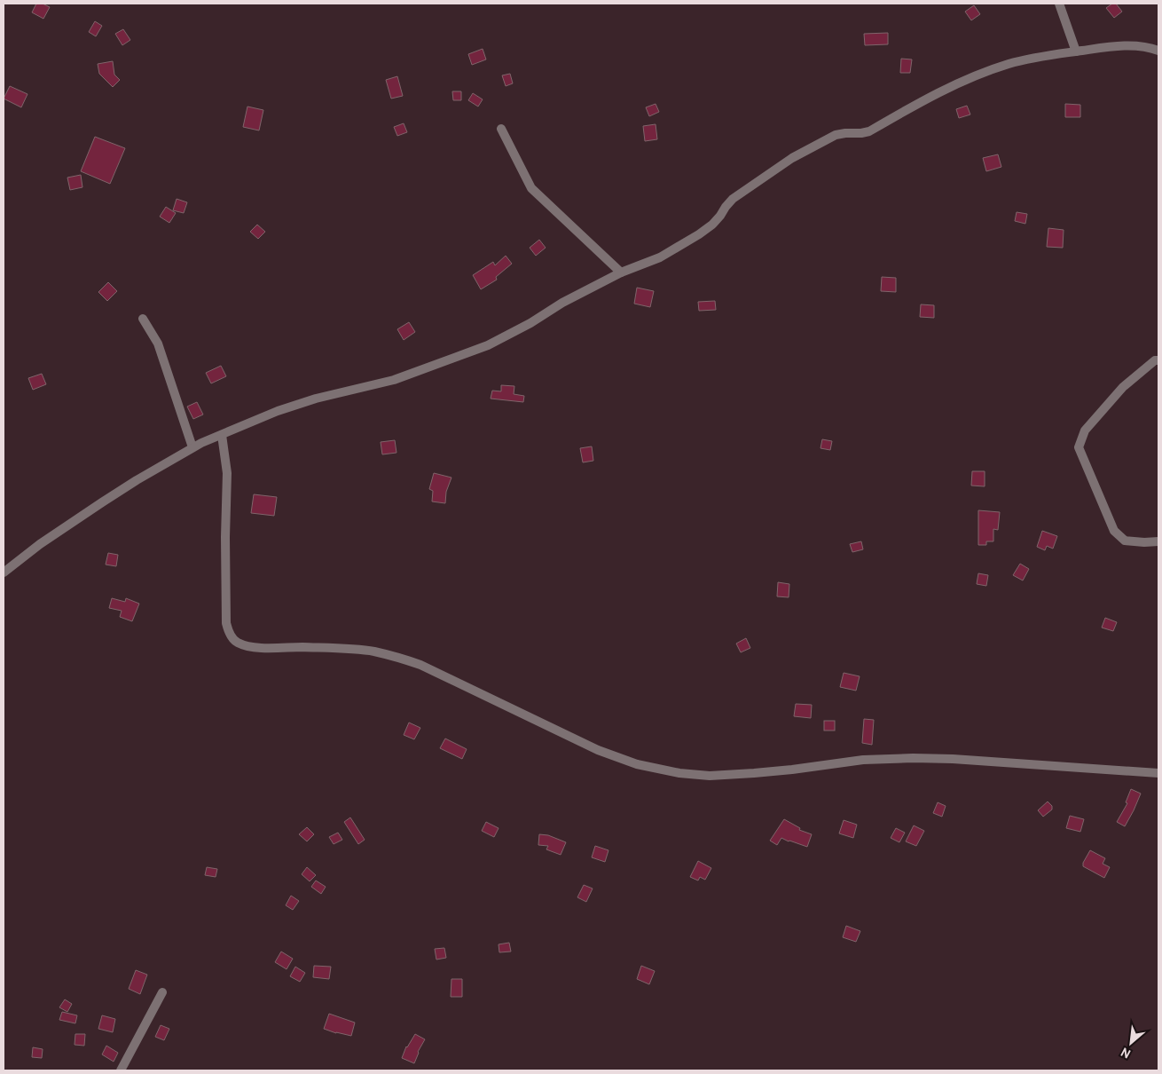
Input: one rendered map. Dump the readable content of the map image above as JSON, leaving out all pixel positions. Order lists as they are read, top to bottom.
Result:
{
  "north": "bottom left"
}
